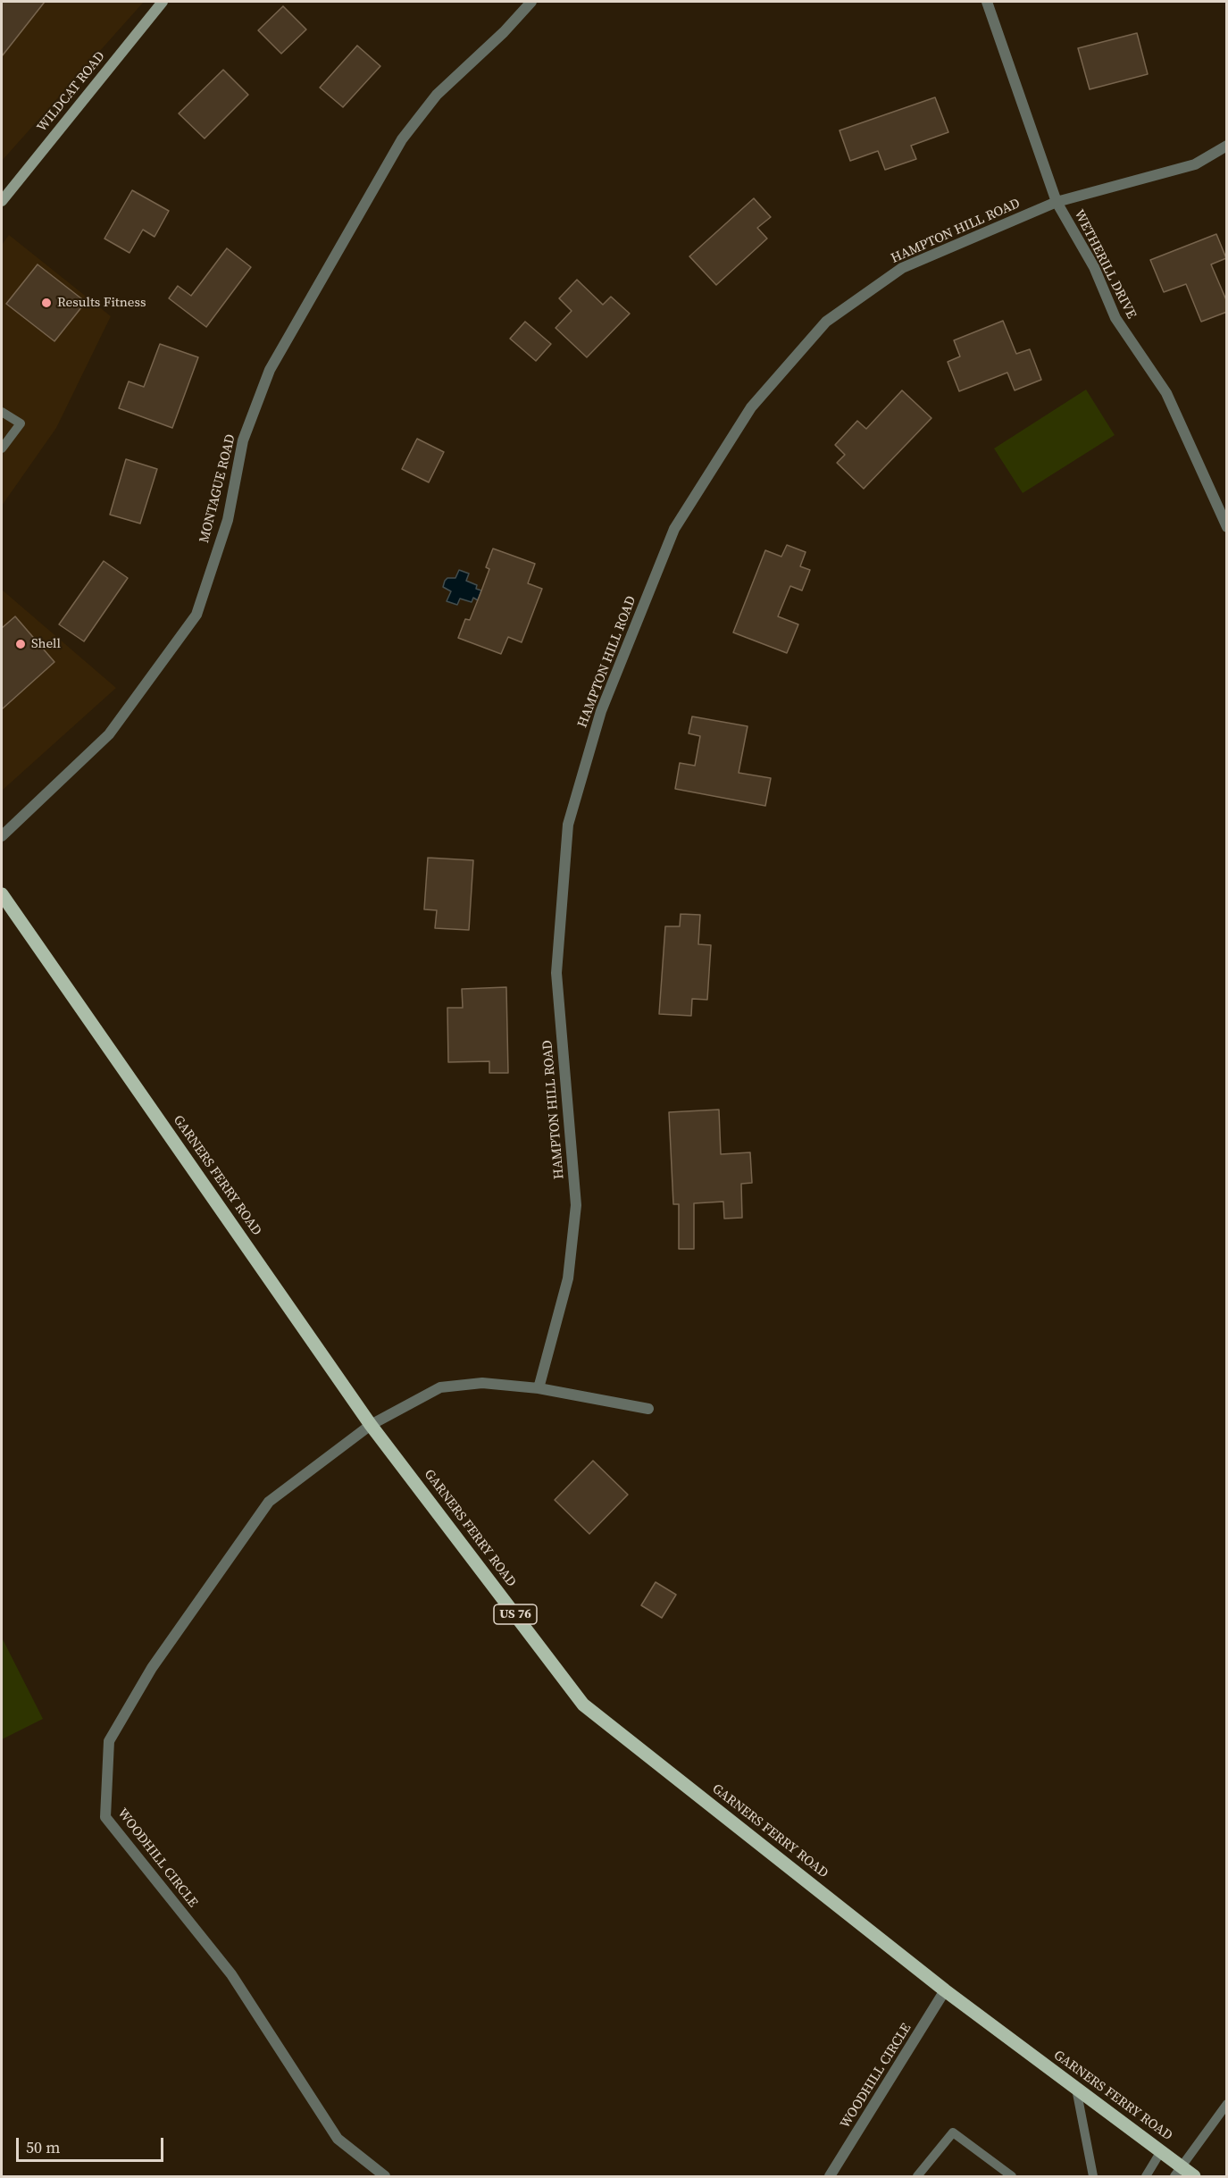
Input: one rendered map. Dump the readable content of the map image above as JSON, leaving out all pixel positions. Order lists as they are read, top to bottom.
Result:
{
  "streets": {
    "main road": ["WILDCAT ROAD", "GARNERS FERRY ROAD", "US 76"],
    "street": [
      "HAMPTON HILL ROAD",
      "WETHERILL DRIVE",
      "MONTAGUE ROAD",
      "WOODHILL CIRCLE"
    ]
  },
  "crossings": [
    ["HAMPTON HILL ROAD", "WETHERILL DRIVE"],
    ["GARNERS FERRY ROAD", "WOODHILL CIRCLE"]
  ],
  "places": ["Results Fitness", "Shell"],
  "scale_bar": "50 m"
}
